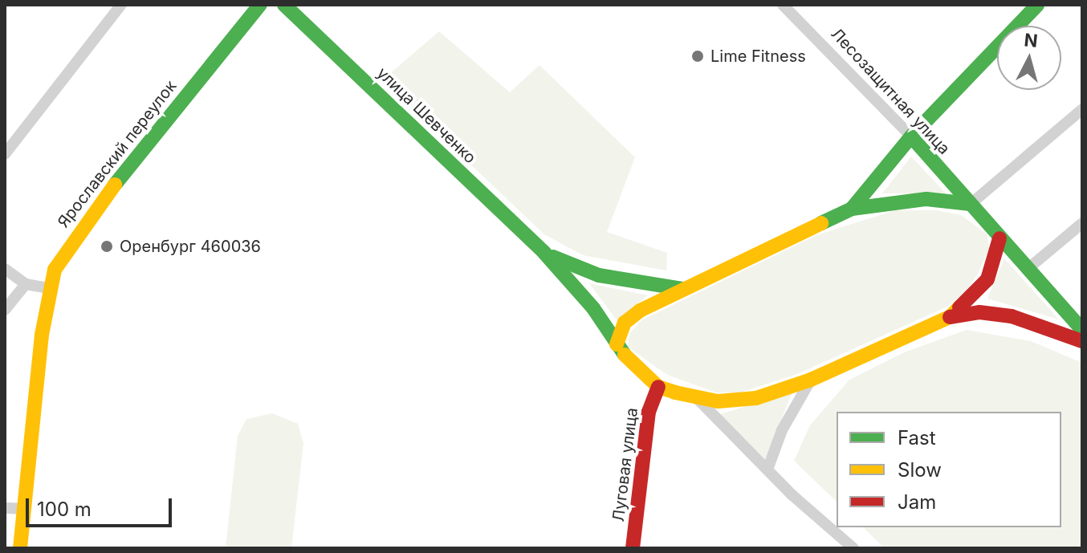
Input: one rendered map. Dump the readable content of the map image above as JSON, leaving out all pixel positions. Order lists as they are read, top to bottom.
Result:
{
  "streets": {
    "main road": [
      "Лесозащитная улица",
      "улица Шевченко",
      "Ярославский переулок",
      "Луговая улица"
    ]
  },
  "crossings": [
    ["улица Шевченко", "Луговая улица"]
  ],
  "places": ["Lime Fitness", "Оренбург 460036"],
  "legend": ["Fast", "Slow", "Jam"],
  "scale_bar": "100 m",
  "north": "top"
}
